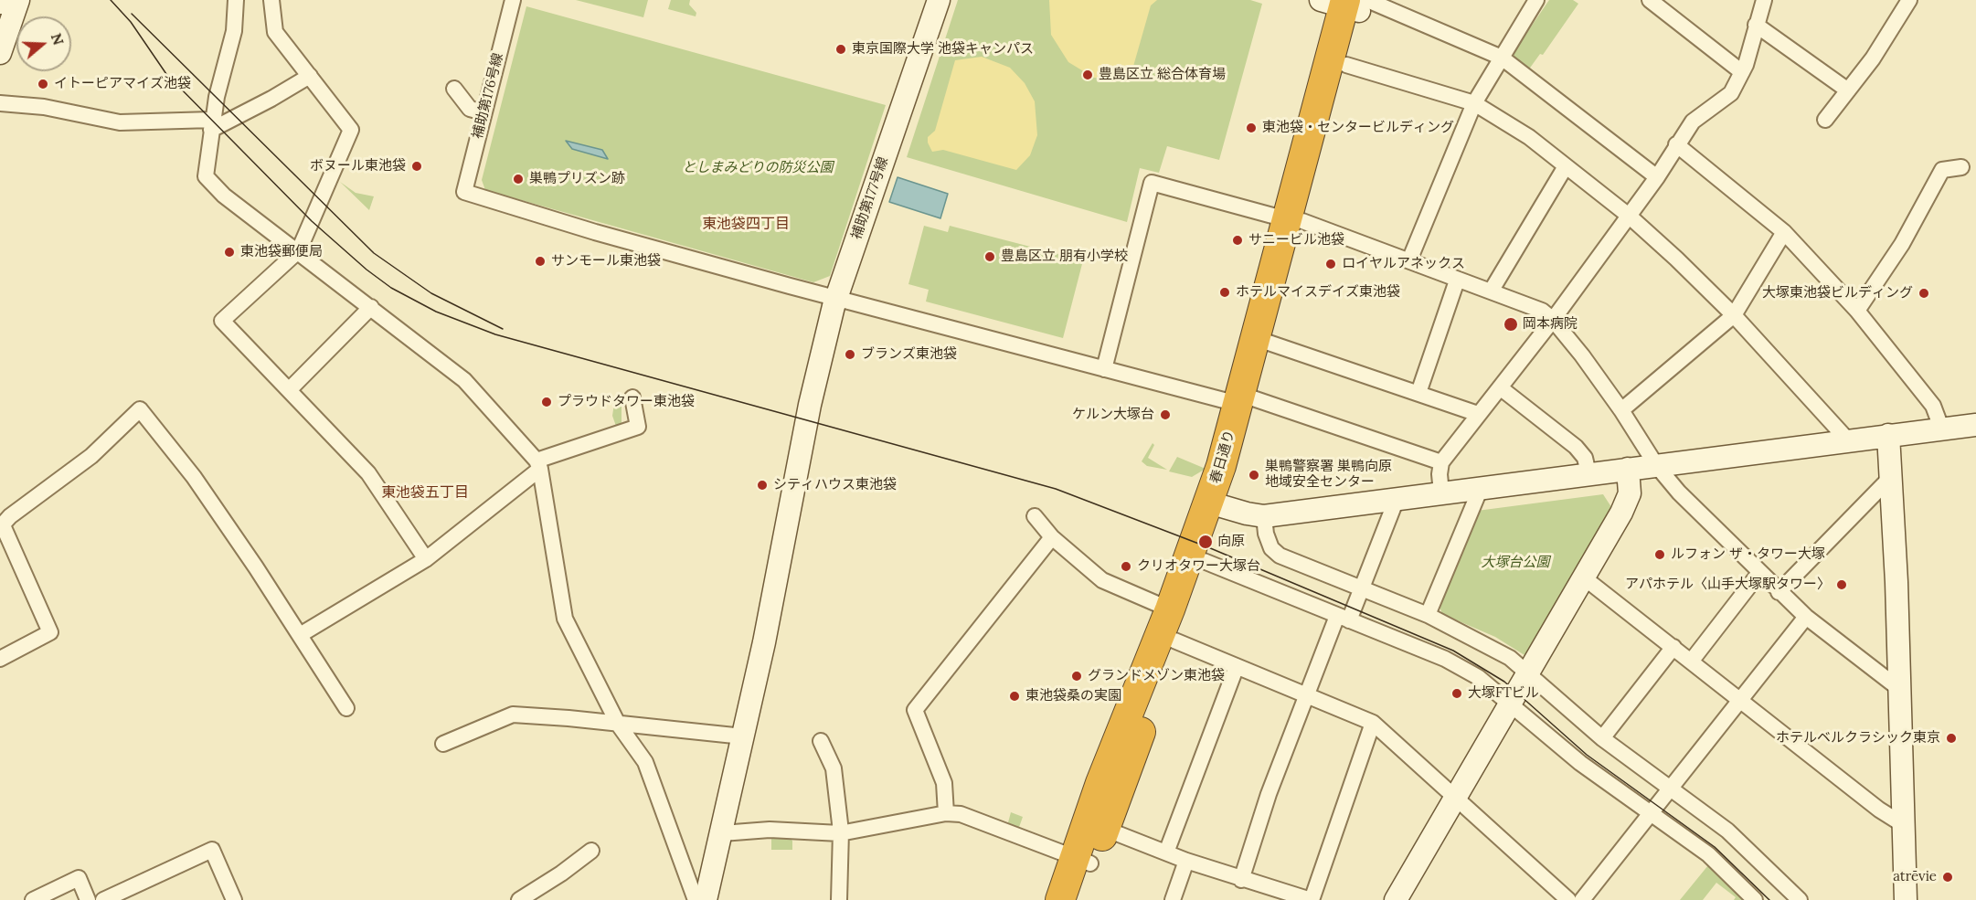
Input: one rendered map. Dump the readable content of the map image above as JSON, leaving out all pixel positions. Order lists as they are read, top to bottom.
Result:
{
  "streets": {
    "highway": ["春日通り"],
    "street": ["補助第176号線", "補助第177号線"]
  },
  "crossings": [
    ["補助第176号線", "補助第177号線"]
  ],
  "districts": ["東池袋四丁目", "東池袋五丁目"],
  "parks": ["としまみどりの防災公園", "大塚台公園"],
  "places": [
    "東京国際大学 池袋キャンパス",
    "豊島区立 総合体育場",
    "イトーピアマイズ池袋",
    "東池袋・センタービルディング",
    "ボヌール東池袋",
    "巣鴨プリズン跡",
    "サニービル池袋",
    "東池袋郵便局",
    "豊島区立 朋有小学校",
    "サンモール東池袋",
    "ロイヤルアネックス",
    "ホテルマイスデイズ東池袋",
    "大塚東池袋ビルディング",
    "岡本病院",
    "ブランズ東池袋",
    "プラウドタワー東池袋",
    "ケルン大塚台",
    "巣鴨警察署 巣鴨向原 地域安全センター",
    "シティハウス東池袋",
    "向原",
    "ルフォン ザ・タワー大塚",
    "クリオタワー大塚台",
    "アパホテル〈山手大塚駅タワー〉",
    "グランドメゾン東池袋",
    "大塚FTビル",
    "東池袋桑の実園",
    "ホテルベルクラシック東京",
    "atrēvie"
  ],
  "north": "right"
}
